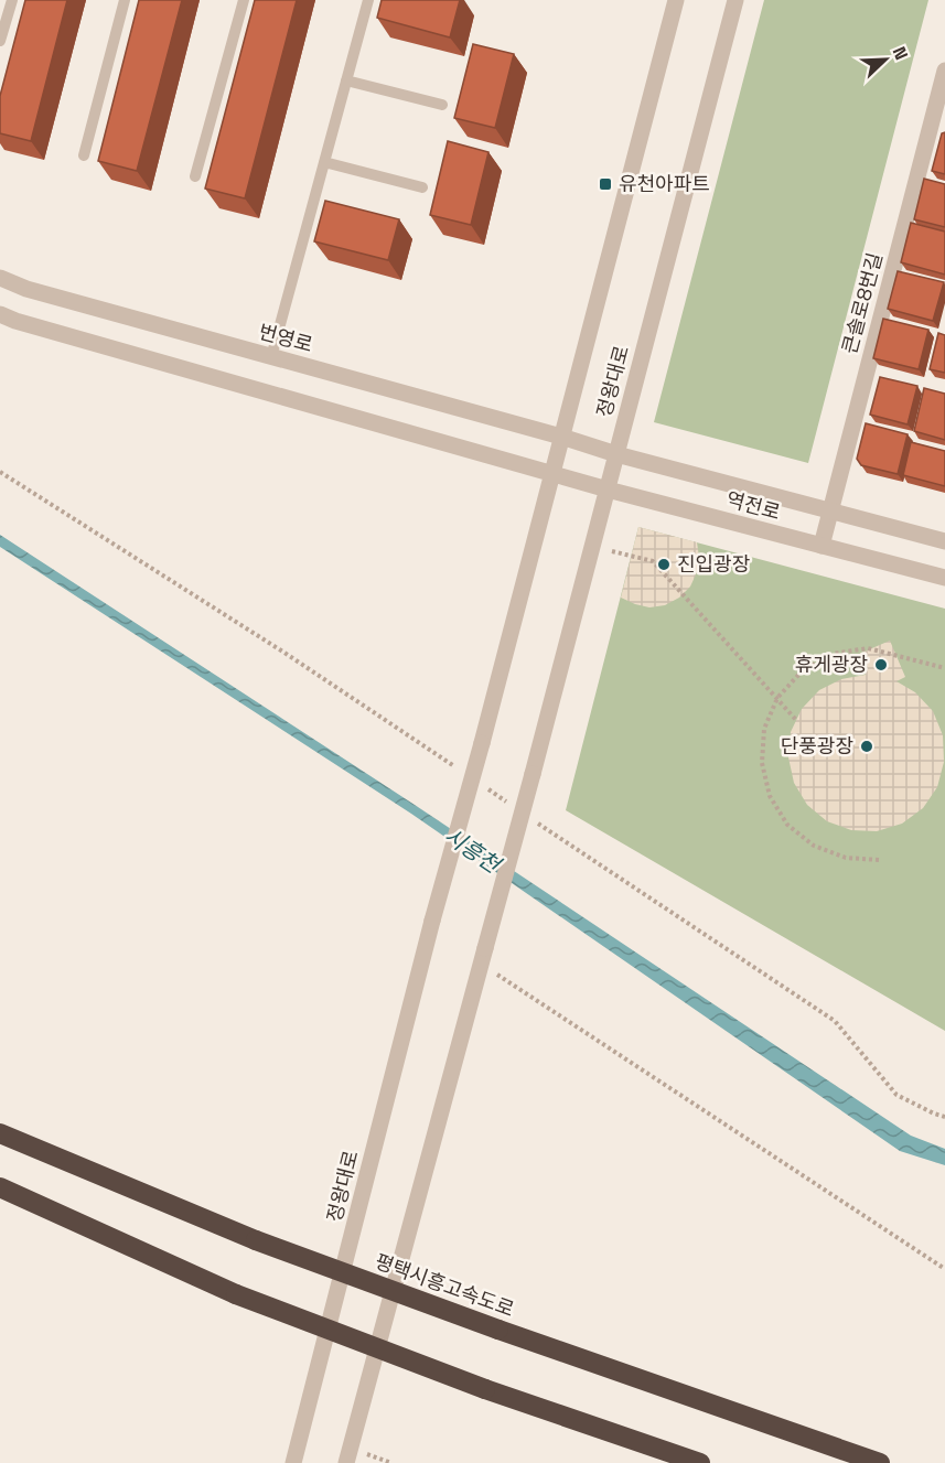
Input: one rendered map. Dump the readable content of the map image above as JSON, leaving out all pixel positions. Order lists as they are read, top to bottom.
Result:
{
  "streets": {
    "highway": ["평택시흥고속도로"],
    "street": [
      "큰솔로8번길",
      "번영로",
      "정왕대로",
      "역전로"
    ]
  },
  "crossings": [
    ["큰솔로8번길", "역전로"],
    ["번영로", "정왕대로"],
    ["번영로", "역전로"],
    ["정왕대로", "역전로"]
  ],
  "water": ["시흥천"],
  "places": {
    "transit": ["유천아파트"],
    "other": ["진입광장", "휴게광장", "단풍광장"]
  },
  "north": "top right"
}
